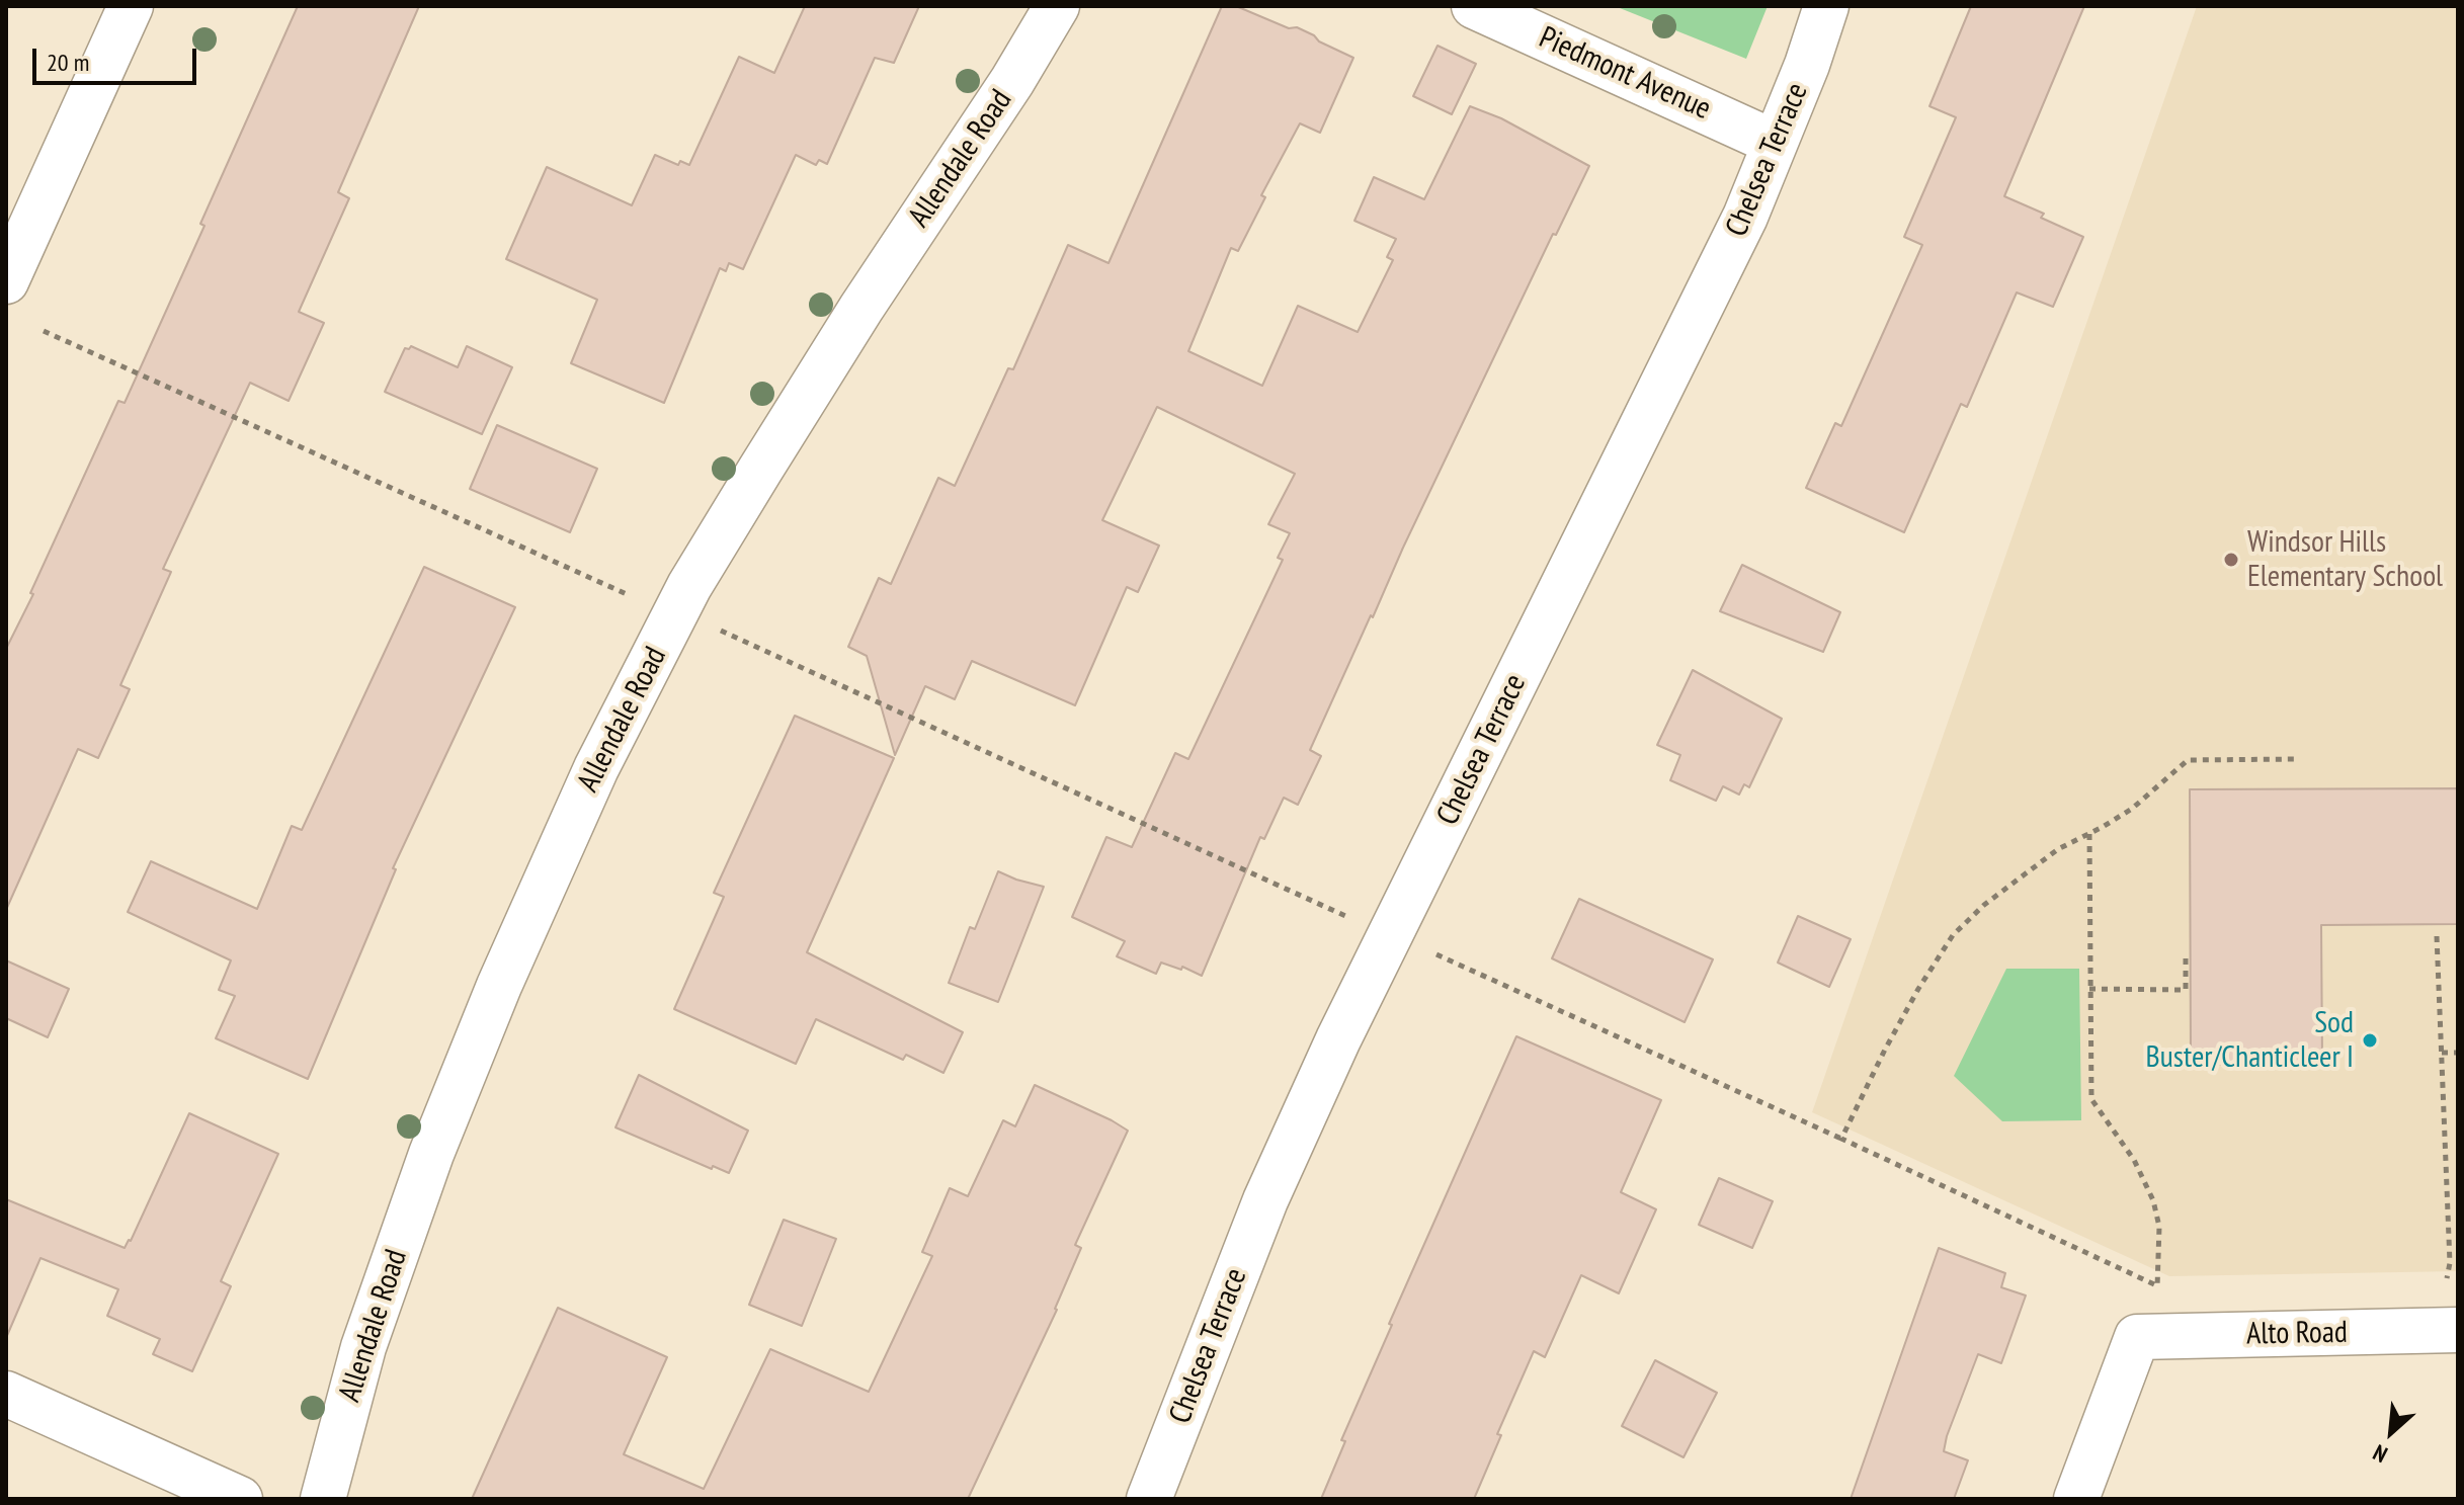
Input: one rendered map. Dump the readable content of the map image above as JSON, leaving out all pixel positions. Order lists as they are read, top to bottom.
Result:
{
  "streets": {
    "street": [
      "Piedmont Avenue",
      "Allendale Road",
      "Chelsea Terrace",
      "Alto Road"
    ]
  },
  "crossings": [
    ["Piedmont Avenue", "Chelsea Terrace"]
  ],
  "places": ["Windsor Hills Elementary School", "Sod Buster/Chanticleer I"],
  "scale_bar": "20 m",
  "north": "bottom left"
}
